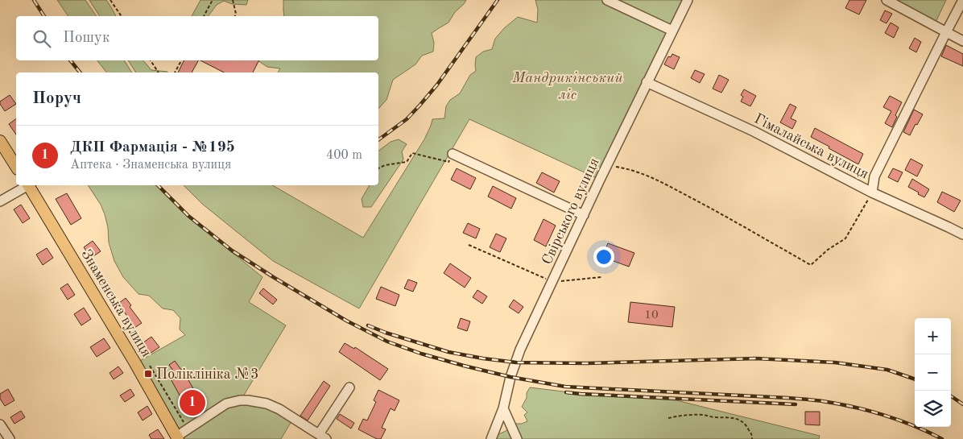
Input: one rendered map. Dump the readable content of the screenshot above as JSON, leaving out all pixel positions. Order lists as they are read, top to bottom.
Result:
{
  "streets": {
    "main road": ["Знаменська вулиця"],
    "street": ["Гімалайська вулиця", "Свірського вулиця"]
  },
  "crossings": [
    ["Гімалайська вулиця", "Свірського вулиця"]
  ],
  "parks": ["Мандрикінський ліс"],
  "places": {
    "transit": ["Поліклініка №3"]
  },
  "house_numbers": ["10"],
  "page": {
    "search": "Пошук",
    "heading": "Поруч",
    "list": [
      {
        "mark": "1",
        "name": "ДКП Фармація - №195",
        "note": "Аптека · Знаменська вулиця",
        "value": "400 m"
      }
    ],
    "map_buttons": ["+", "−"],
    "pins": "1"
  }
}
